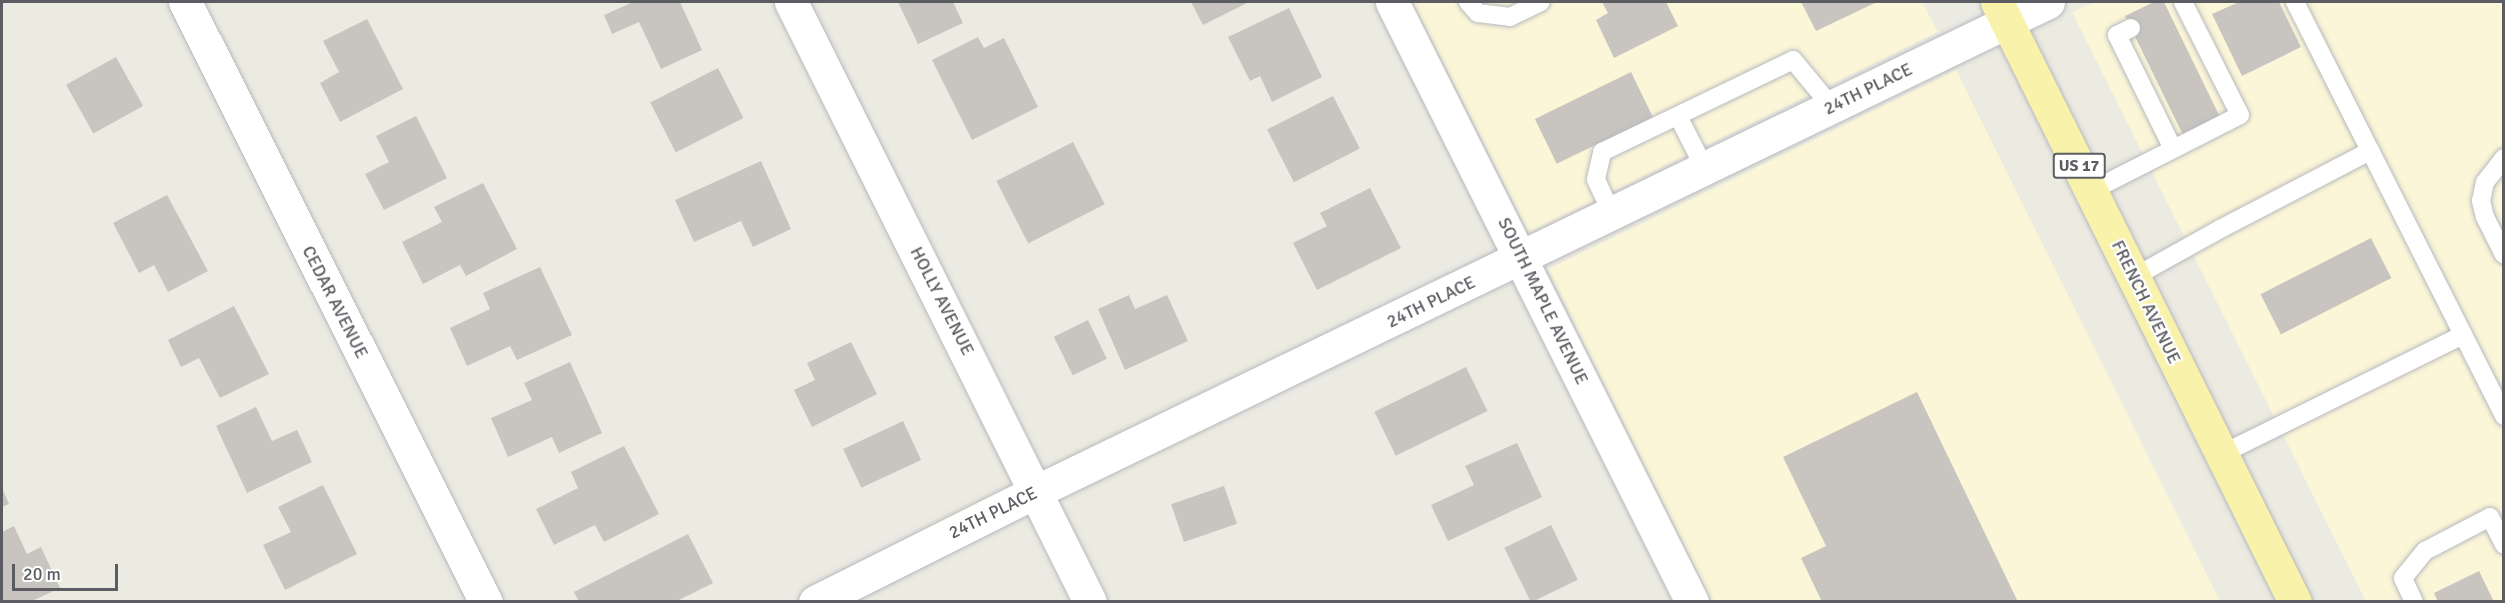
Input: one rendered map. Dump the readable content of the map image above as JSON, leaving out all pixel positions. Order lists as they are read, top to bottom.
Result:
{
  "streets": {
    "main road": ["US 17", "FRENCH AVENUE"],
    "street": [
      "24TH PLACE",
      "HOLLY AVENUE",
      "SOUTH MAPLE AVENUE",
      "CEDAR AVENUE"
    ]
  },
  "crossings": [
    ["24TH PLACE", "HOLLY AVENUE"],
    ["24TH PLACE", "SOUTH MAPLE AVENUE"],
    ["24TH PLACE", "FRENCH AVENUE"]
  ],
  "scale_bar": "20 m"
}
